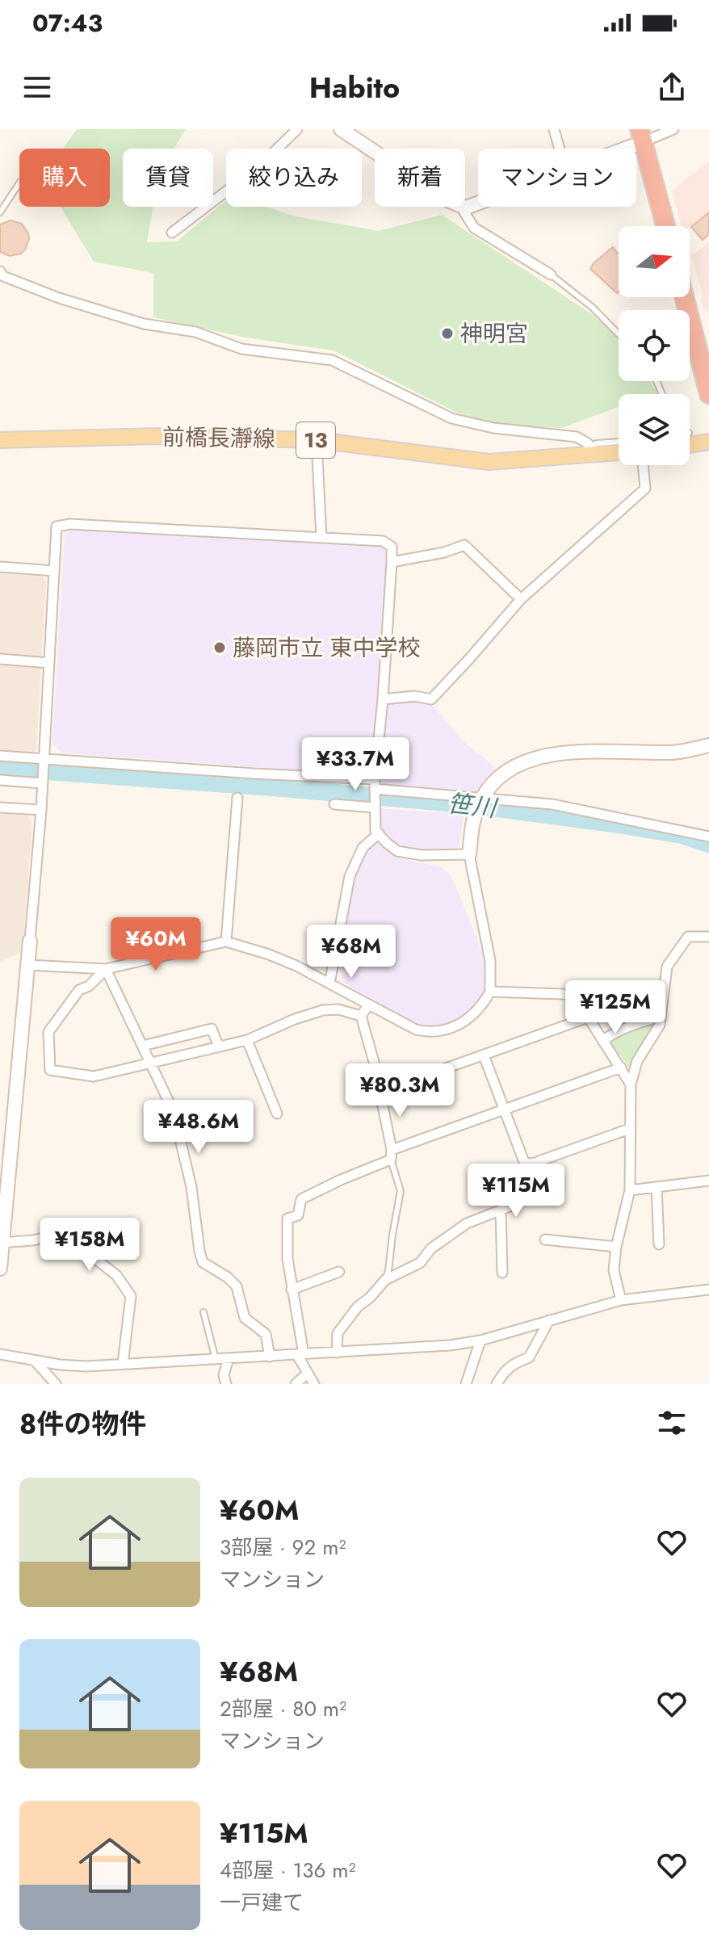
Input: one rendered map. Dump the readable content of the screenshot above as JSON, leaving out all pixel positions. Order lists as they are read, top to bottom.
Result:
{
  "streets": {
    "main road": ["前橋長瀞線", "13"]
  },
  "water": ["笹川"],
  "places": ["神明宮", "藤岡市立 東中学校"],
  "north": "right",
  "page": {
    "status": "07:43",
    "header": "Habito",
    "chip": [
      "購入",
      "賃貸",
      "絞り込み",
      "新着",
      "マンション"
    ],
    "price": [
      "¥33.7M",
      "¥60M",
      "¥68M",
      "¥125M",
      "¥80.3M",
      "¥48.6M",
      "¥115M",
      "¥158M"
    ],
    "heading": "8件の物件",
    "list": [
      {
        "name": "¥60M",
        "note": "3部屋 · 92 m² · マンション"
      },
      {
        "name": "¥68M",
        "note": "2部屋 · 80 m² · マンション"
      },
      {
        "name": "¥115M",
        "note": "4部屋 · 136 m² · 一戸建て"
      }
    ]
  }
}
